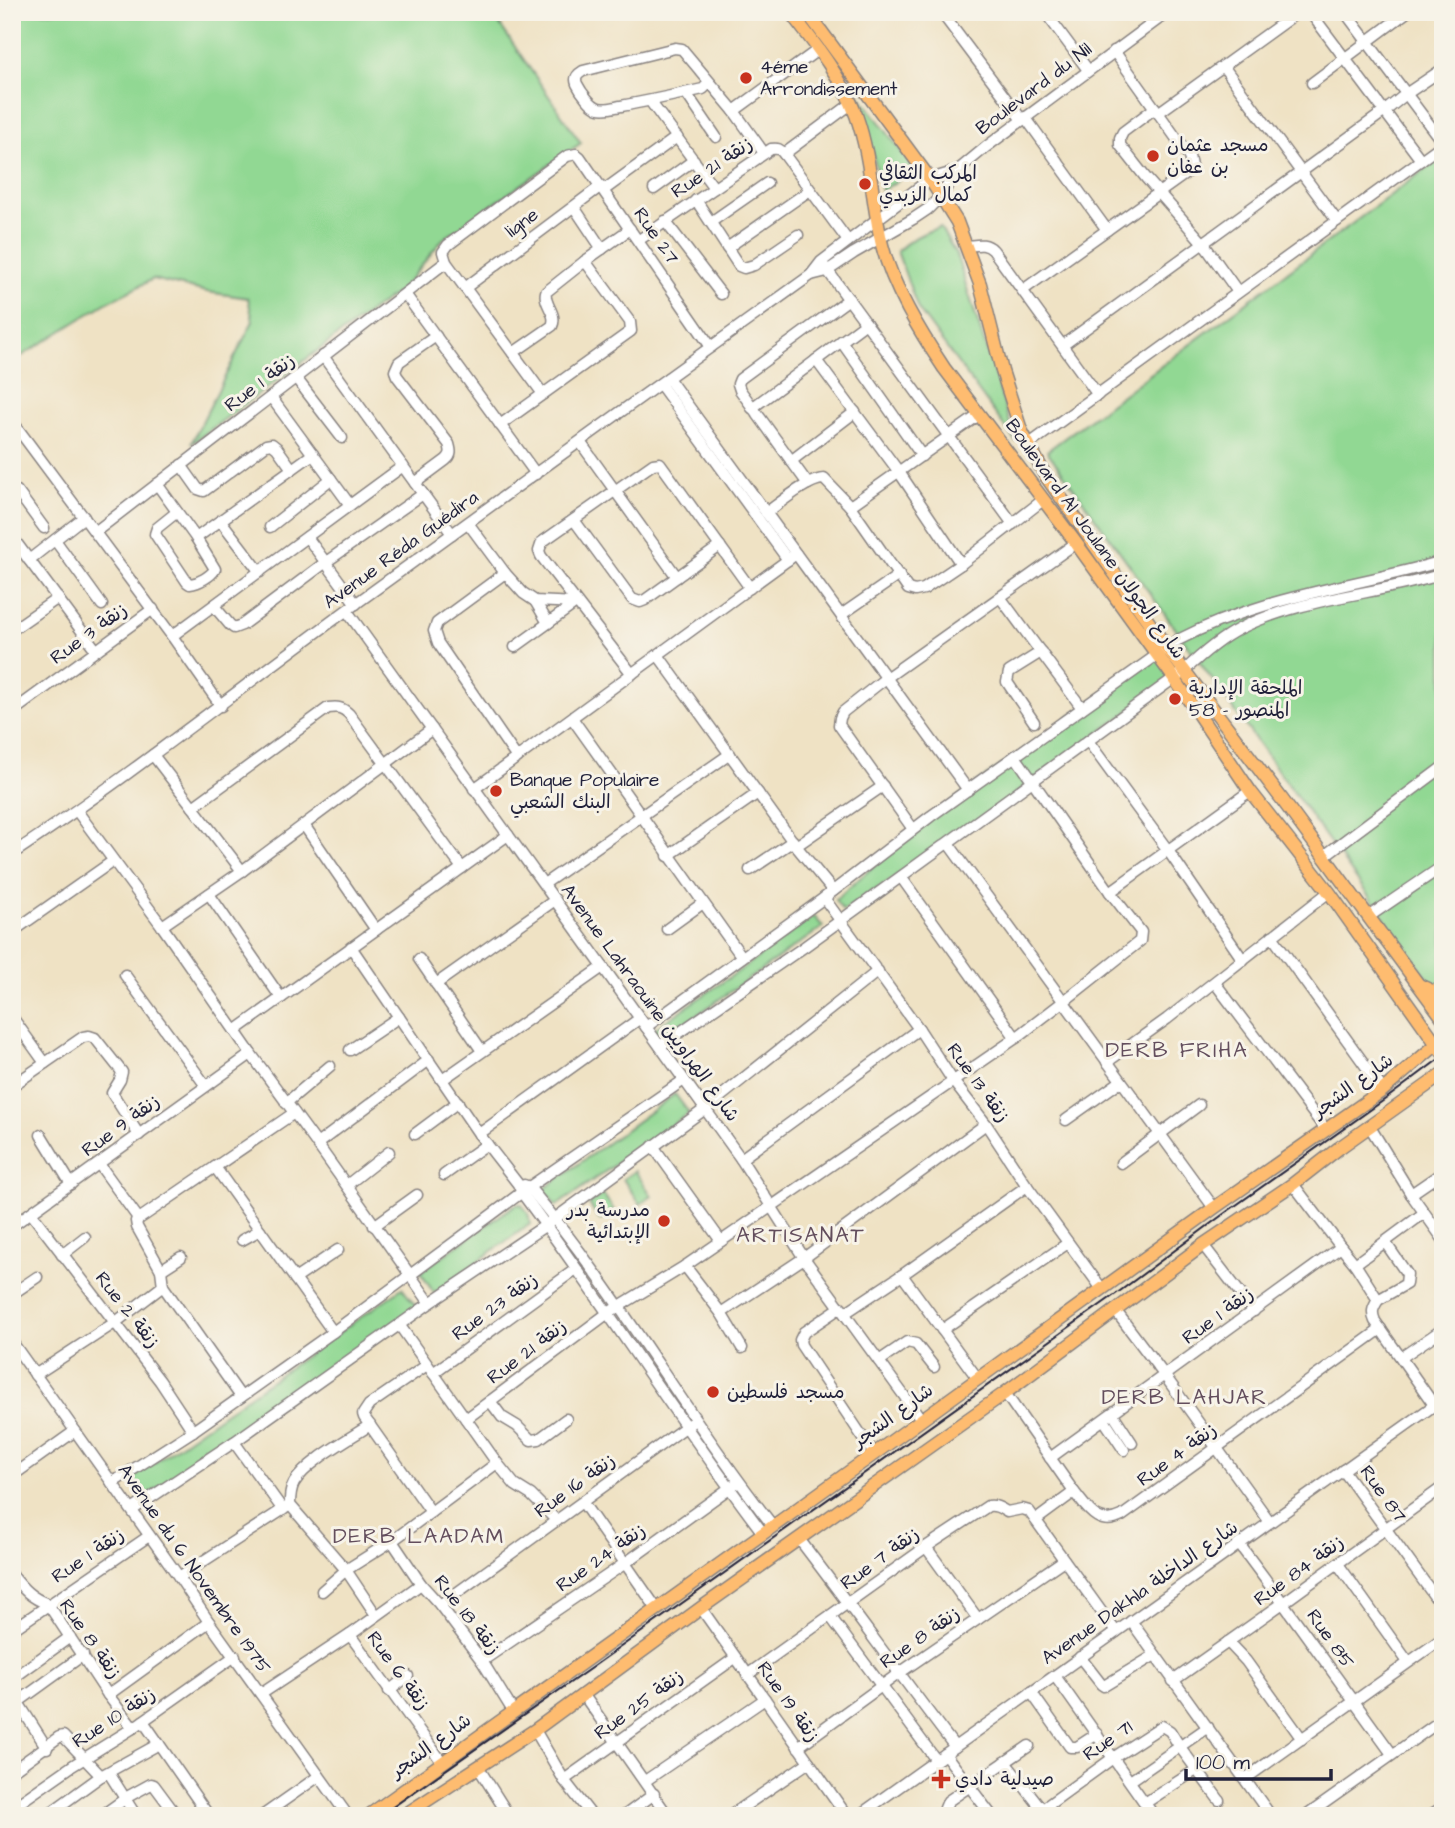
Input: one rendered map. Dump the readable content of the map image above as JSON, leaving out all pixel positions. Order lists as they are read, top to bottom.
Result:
{
  "streets": {
    "main road": ["Boulevard Al Joulane شارع الجولان", "شارع الشجر"],
    "street": [
      "Boulevard du Nil",
      "Rue 21 زنقة",
      "ligne",
      "Rue 27",
      "Rue 1 زنقة",
      "Avenue Réda Guédira",
      "Rue 3 زنقة",
      "Avenue Lahraouine شارع الهراويين",
      "Rue 13 زنقة",
      "Rue 9 زنقة",
      "Rue 23 زنقة",
      "Rue 2 زنقة",
      "Rue 4 زنقة",
      "Rue 16 زنقة",
      "Rue 87",
      "Rue 24 زنقة",
      "Rue 7 زنقة",
      "Avenue du 6 Novembre 1975",
      "Rue 84 زنقة",
      "Avenue Dakhla شارع الداخلة",
      "Rue 18 زنقة",
      "Rue 8 زنقة",
      "Rue 85",
      "Rue 6 زنقة",
      "Rue 19 زنقة",
      "Rue 25 زنقة",
      "Rue 10 زنقة",
      "Rue 71"
    ]
  },
  "crossings": [
    ["Boulevard du Nil", "Boulevard Al Joulane شارع الجولان"],
    ["Boulevard du Nil", "Avenue Réda Guédira"],
    ["Rue 21 زنقة", "Rue 27"],
    ["Rue 21 زنقة", "Avenue Lahraouine شارع الهراويين"],
    ["Rue 21 زنقة", "Rue 13 زنقة"],
    ["ligne", "Rue 27"],
    ["Rue 27", "Rue 1 زنقة"],
    ["Rue 27", "Avenue Réda Guédira"],
    ["Rue 1 زنقة", "Avenue du 6 Novembre 1975"],
    ["Rue 1 زنقة", "Rue 8 زنقة"],
    ["Boulevard Al Joulane شارع الجولان", "Avenue Réda Guédira"],
    ["Boulevard Al Joulane شارع الجولان", "شارع الشجر"],
    ["Avenue Réda Guédira", "Avenue Lahraouine شارع الهراويين"],
    ["Avenue Lahraouine شارع الهراويين", "شارع الشجر"],
    ["Rue 13 زنقة", "شارع الشجر"],
    ["شارع الشجر", "Rue 18 زنقة"],
    ["شارع الشجر", "Rue 6 زنقة"],
    ["Rue 9 زنقة", "Rue 2 زنقة"],
    ["Rue 23 زنقة", "Avenue du 6 Novembre 1975"],
    ["Rue 16 زنقة", "Rue 18 زنقة"],
    ["Rue 87", "Rue 84 زنقة"],
    ["Rue 87", "Avenue Dakhla شارع الداخلة"],
    ["Rue 24 زنقة", "Rue 18 زنقة"],
    ["Rue 7 زنقة", "Rue 19 زنقة"],
    ["Avenue du 6 Novembre 1975", "Rue 8 زنقة"],
    ["Avenue du 6 Novembre 1975", "Rue 10 زنقة"],
    ["Rue 84 زنقة", "Rue 85"],
    ["Avenue Dakhla شارع الداخلة", "Rue 85"],
    ["Rue 8 زنقة", "Rue 19 زنقة"],
    ["Rue 8 زنقة", "Rue 10 زنقة"],
    ["Rue 19 زنقة", "Rue 25 زنقة"]
  ],
  "districts": [
    "DERB FRIHA",
    "ARTISANAT",
    "DERB LAHJAR",
    "DERB LAADAM"
  ],
  "places": {
    "other": [
      "4éme Arrondissement",
      "مسجد عثمان بن عفان",
      "المركب الثقافي كمال الزبدي",
      "الملحقة الإدارية 58 - المنصور",
      "Banque Populaire البنك الشعبي",
      "مدرسة بدر الإبتدائية",
      "مسجد فلسطين"
    ],
    "health": ["صيدلية دادي"]
  },
  "scale_bar": "100 m"
}
